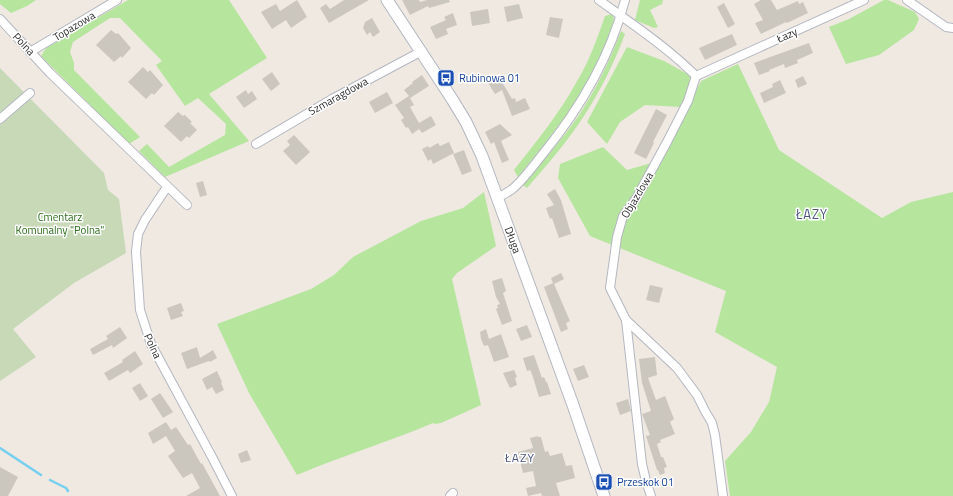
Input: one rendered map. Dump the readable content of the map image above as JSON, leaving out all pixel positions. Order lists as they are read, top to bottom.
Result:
{
  "streets": {
    "street": [
      "Topazowa",
      "Łazy",
      "Polna",
      "Szmaragdowa",
      "Objazdowa",
      "Długa"
    ]
  },
  "crossings": [
    ["Topazowa", "Polna"],
    ["Łazy", "Objazdowa"],
    ["Szmaragdowa", "Długa"]
  ],
  "districts": ["ŁAZY", "ŁAZY"],
  "parks": ["Cmentarz Komunalny \"Polna\""],
  "places": {
    "bus stop": ["Rubinowa 01", "Przeskok 01"]
  }
}
